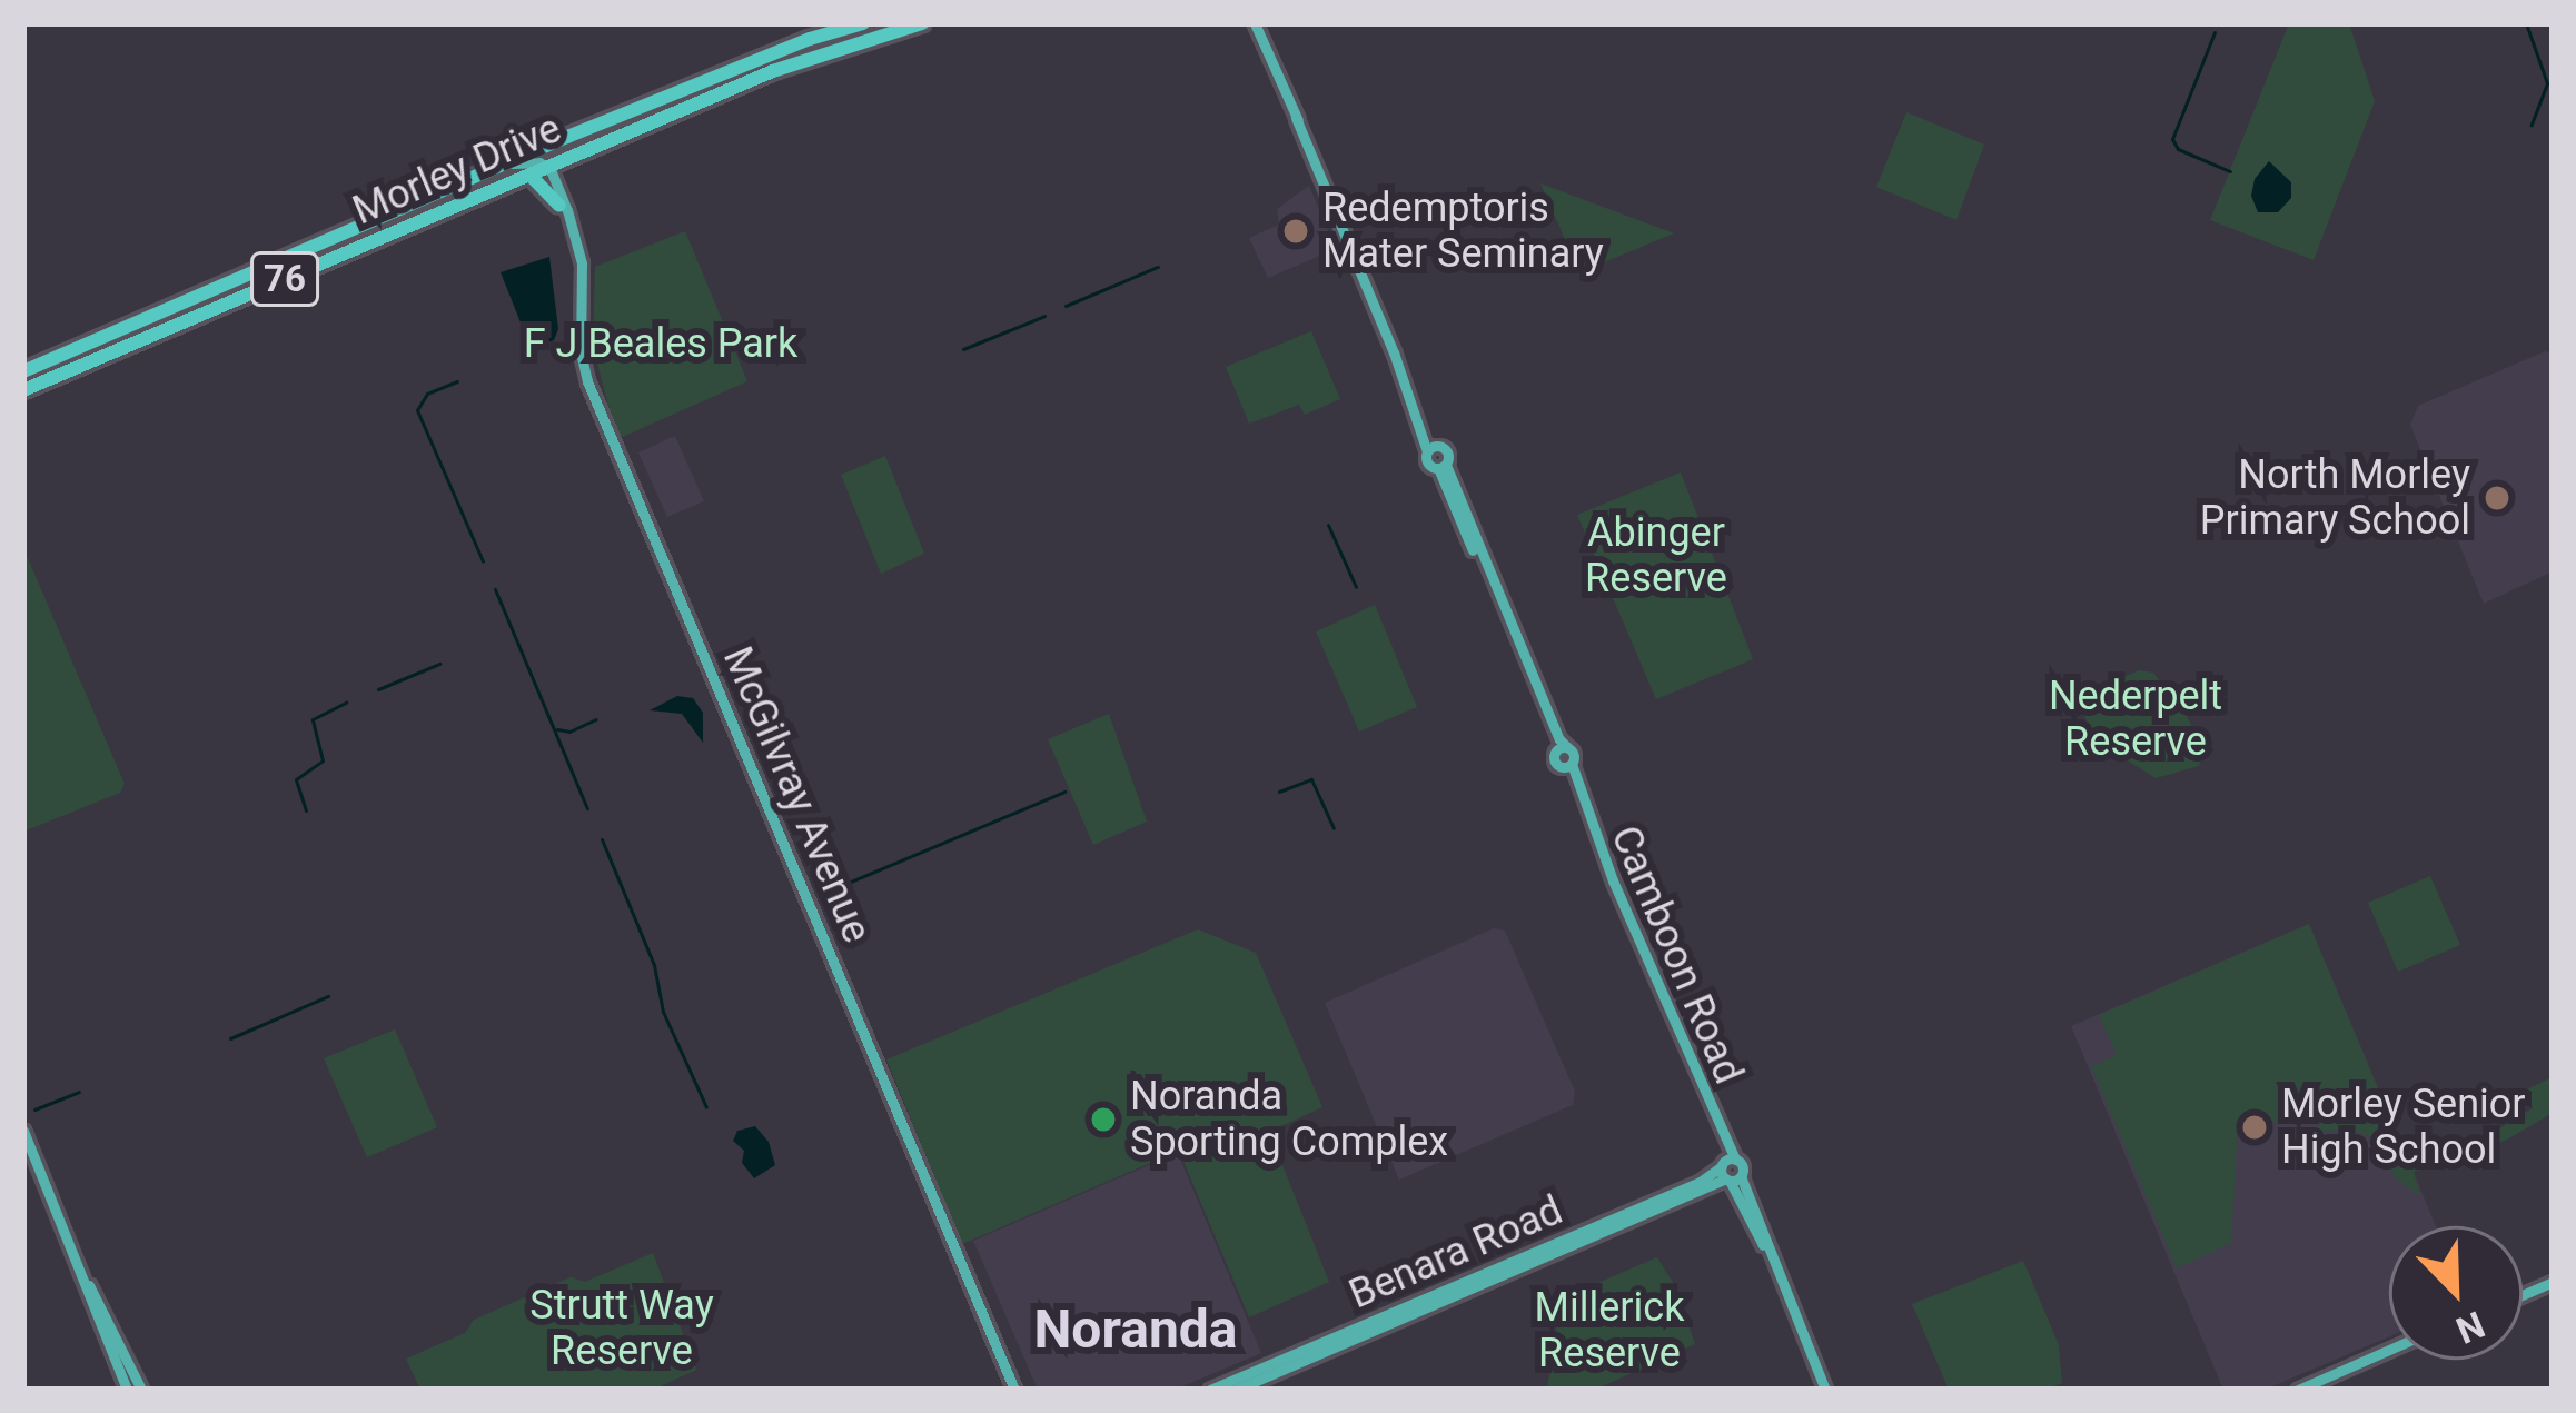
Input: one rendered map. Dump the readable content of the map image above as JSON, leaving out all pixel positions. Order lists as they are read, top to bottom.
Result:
{
  "streets": {
    "highway": ["Morley Drive", "76"],
    "main road": ["McGilvray Avenue", "Camboon Road", "Benara Road"]
  },
  "crossings": [
    ["Morley Drive", "McGilvray Avenue"],
    ["Camboon Road", "Benara Road"]
  ],
  "districts": ["Noranda"],
  "parks": [
    "F J Beales Park",
    "Abinger Reserve",
    "Nederpelt Reserve",
    "Strutt Way Reserve",
    "Millerick Reserve"
  ],
  "places": [
    "Redemptoris Mater Seminary",
    "North Morley Primary School",
    "Noranda Sporting Complex",
    "Morley Senior High School"
  ],
  "north": "bottom right"
}
